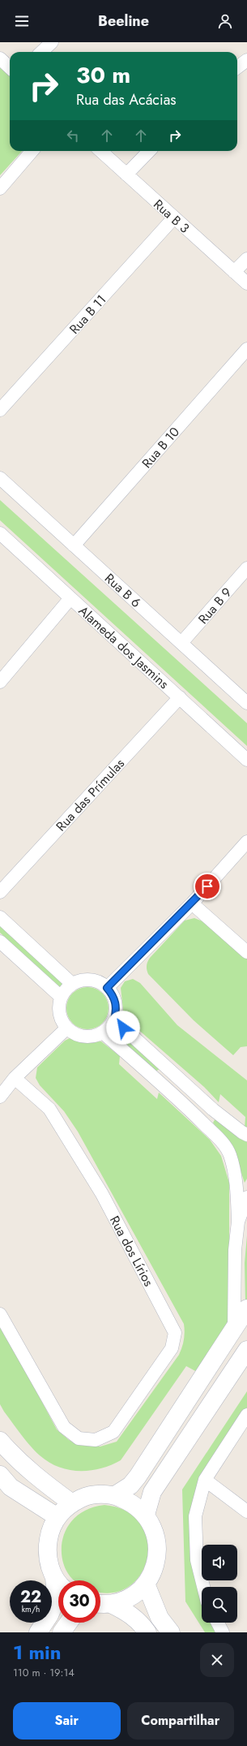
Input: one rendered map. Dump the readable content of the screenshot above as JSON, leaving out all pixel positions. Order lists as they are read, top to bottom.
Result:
{
  "streets": {
    "street": [
      "Rua B 3",
      "Rua B 11",
      "Rua B 10",
      "Rua B 6",
      "Rua B 9",
      "Alameda dos Jasmins",
      "Rua das Prímulas",
      "Rua dos Lírios"
    ]
  },
  "crossings": [
    ["Rua B 3", "Rua B 11"],
    ["Rua B 10", "Rua B 6"],
    ["Rua B 6", "Rua B 9"],
    ["Alameda dos Jasmins", "Rua das Prímulas"]
  ],
  "page": {
    "header": "Beeline",
    "turn": ["30 m", "Rua das Acácias"],
    "speed": "22 km/h",
    "limit": "30",
    "heading": ["1 min", "110 m · 19:14"],
    "buttons": ["Sair", "Compartilhar"]
  }
}
